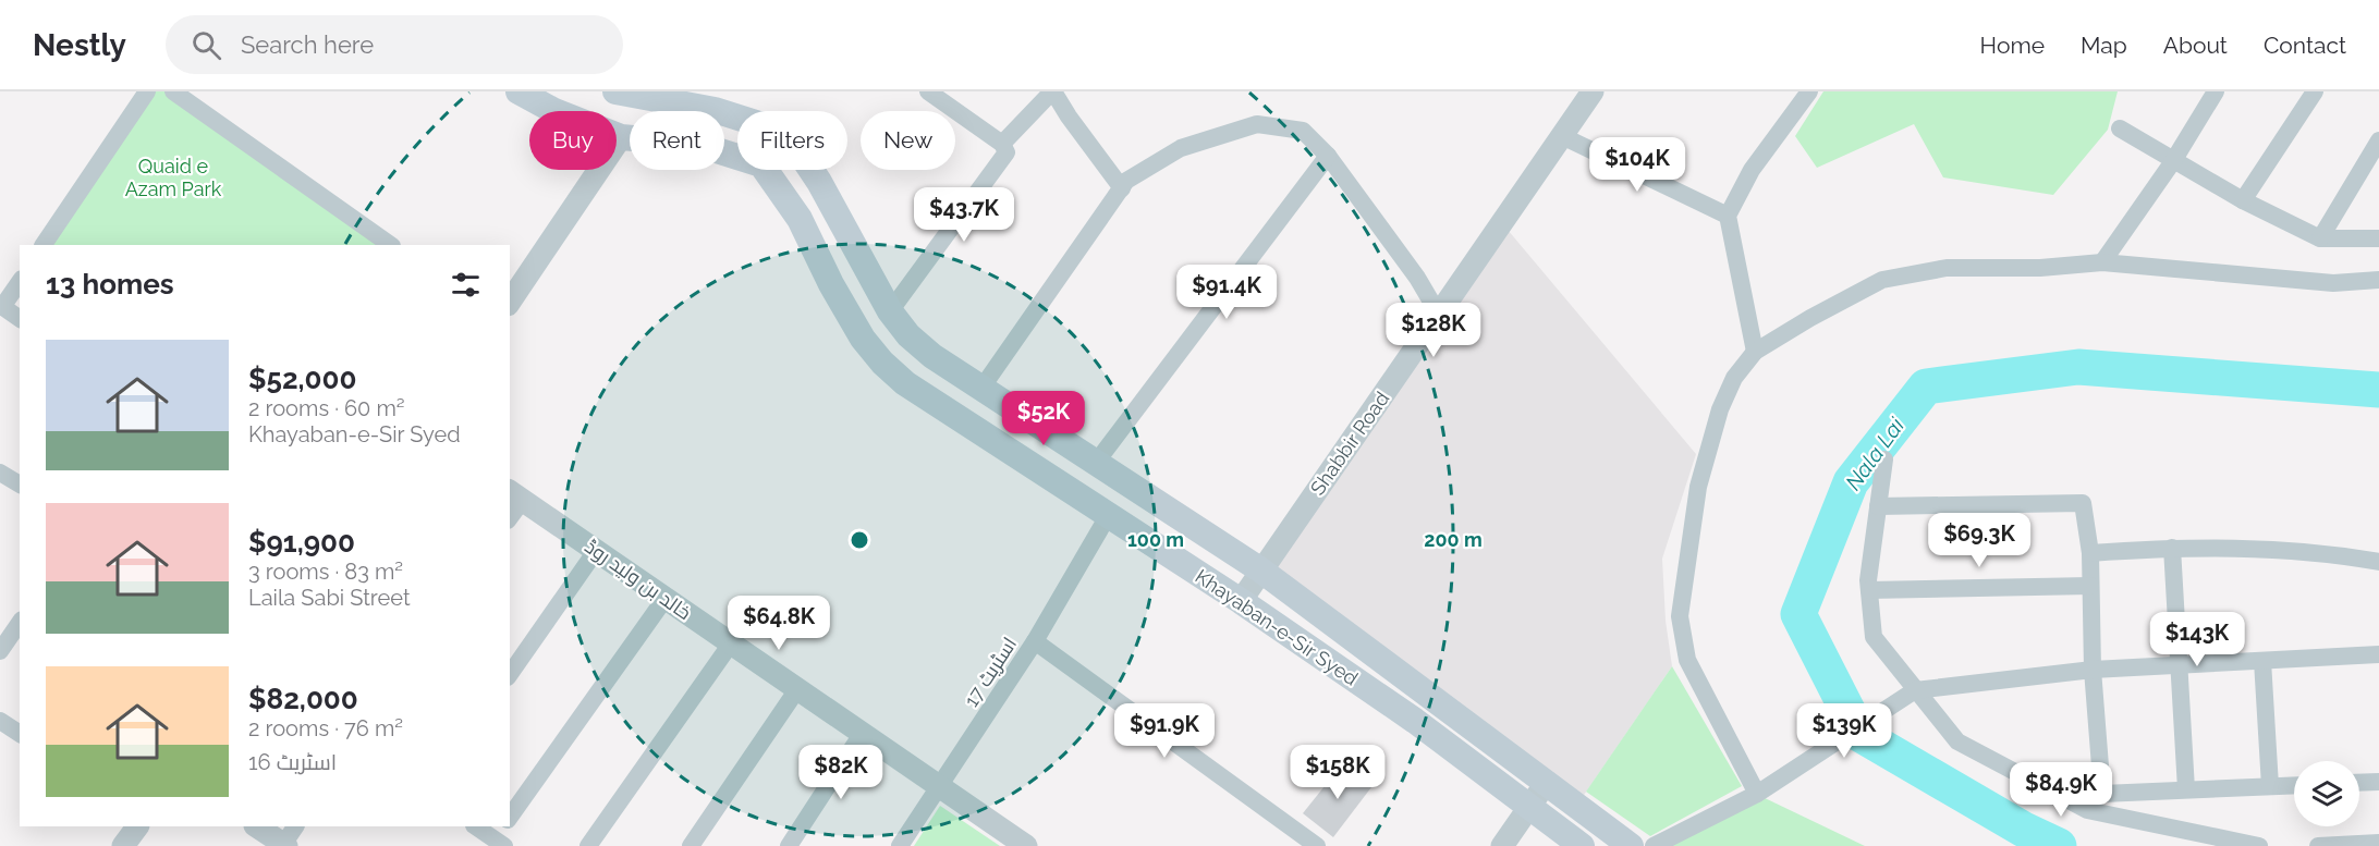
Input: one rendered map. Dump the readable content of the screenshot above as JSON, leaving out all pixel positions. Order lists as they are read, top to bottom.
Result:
{
  "streets": {
    "main road": ["Khayaban-e-Sir Syed"],
    "street": ["Shabbir Road", "خالد بن ولید روڈ", "اسٹریٹ 17"]
  },
  "crossings": [
    ["Shabbir Road", "Khayaban-e-Sir Syed"],
    ["خالد بن ولید روڈ", "اسٹریٹ 17"],
    ["Khayaban-e-Sir Syed", "اسٹریٹ 17"]
  ],
  "water": ["Nala Lai"],
  "parks": ["Quaid e Azam Park"],
  "page": {
    "header": "Nestly",
    "search": "Search here",
    "nav": [
      "Home",
      "Map",
      "About",
      "Contact"
    ],
    "chip": [
      "Buy",
      "Rent",
      "Filters",
      "New"
    ],
    "price": [
      "$104K",
      "$43.7K",
      "$91.4K",
      "$128K",
      "$52K",
      "$69.3K",
      "$64.8K",
      "$143K",
      "$91.9K",
      "$139K",
      "$82K",
      "$158K",
      "$84.9K"
    ],
    "heading": "13 homes",
    "list": [
      {
        "name": "$52,000",
        "note": "2 rooms · 60 m² · Khayaban-e-Sir Syed"
      },
      {
        "name": "$91,900",
        "note": "3 rooms · 83 m² · Laila Sabi Street"
      },
      {
        "name": "$82,000",
        "note": "2 rooms · 76 m² · اسٹریٹ 16"
      }
    ]
  },
  "rings": ["100 m", "200 m"]
}
